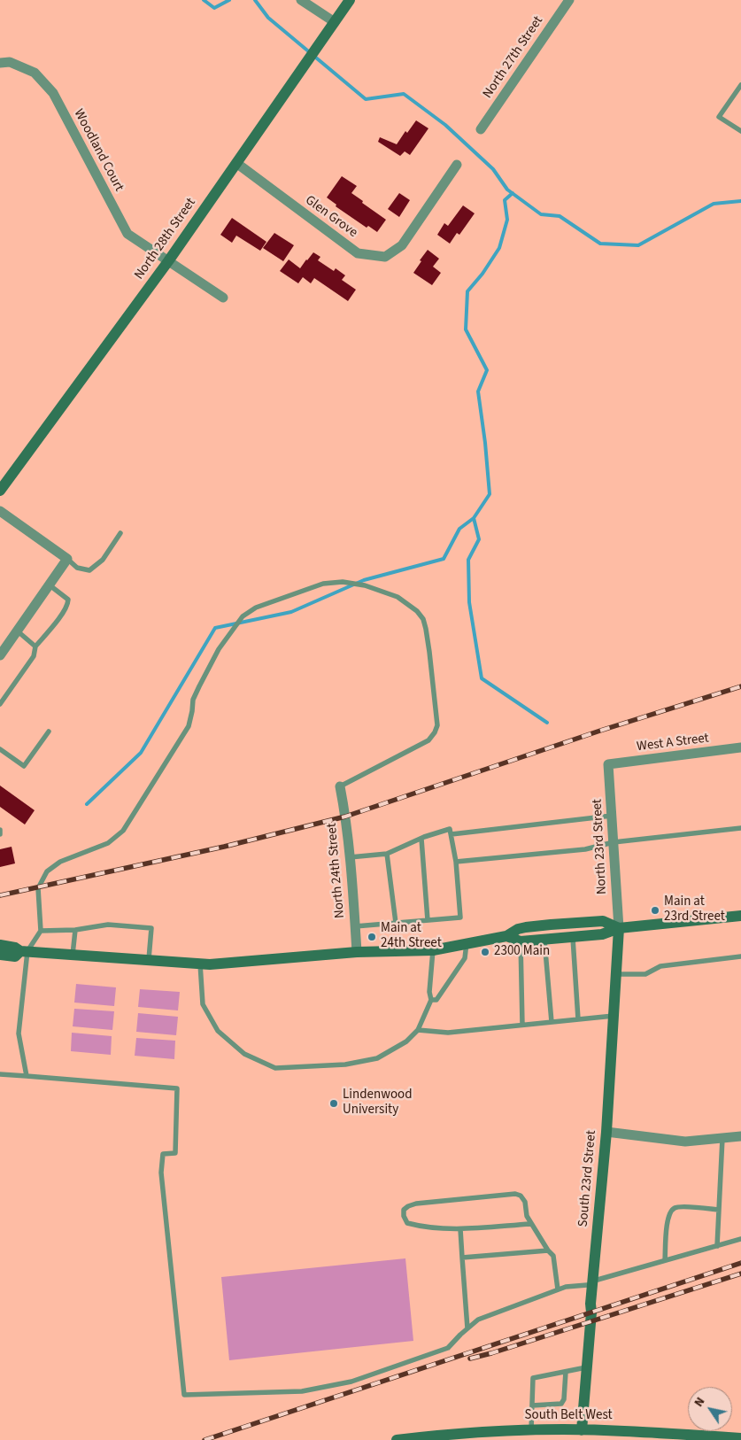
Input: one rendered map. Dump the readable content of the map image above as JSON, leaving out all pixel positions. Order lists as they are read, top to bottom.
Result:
{
  "streets": {
    "main road": ["North 28th Street", "South 23rd Street", "South Belt West"],
    "street": [
      "North 27th Street",
      "Woodland Court",
      "Glen Grove",
      "West A Street",
      "North 23rd Street",
      "North 24th Street"
    ]
  },
  "crossings": [
    ["Woodland Court", "North 28th Street"],
    ["Glen Grove", "North 28th Street"],
    ["West A Street", "North 23rd Street"],
    ["North 23rd Street", "South 23rd Street"],
    ["South 23rd Street", "South Belt West"]
  ],
  "places": [
    "Main at 23rd Street",
    "Main at 24th Street",
    "2300 Main",
    "Lindenwood University"
  ],
  "north": "top left"
}
